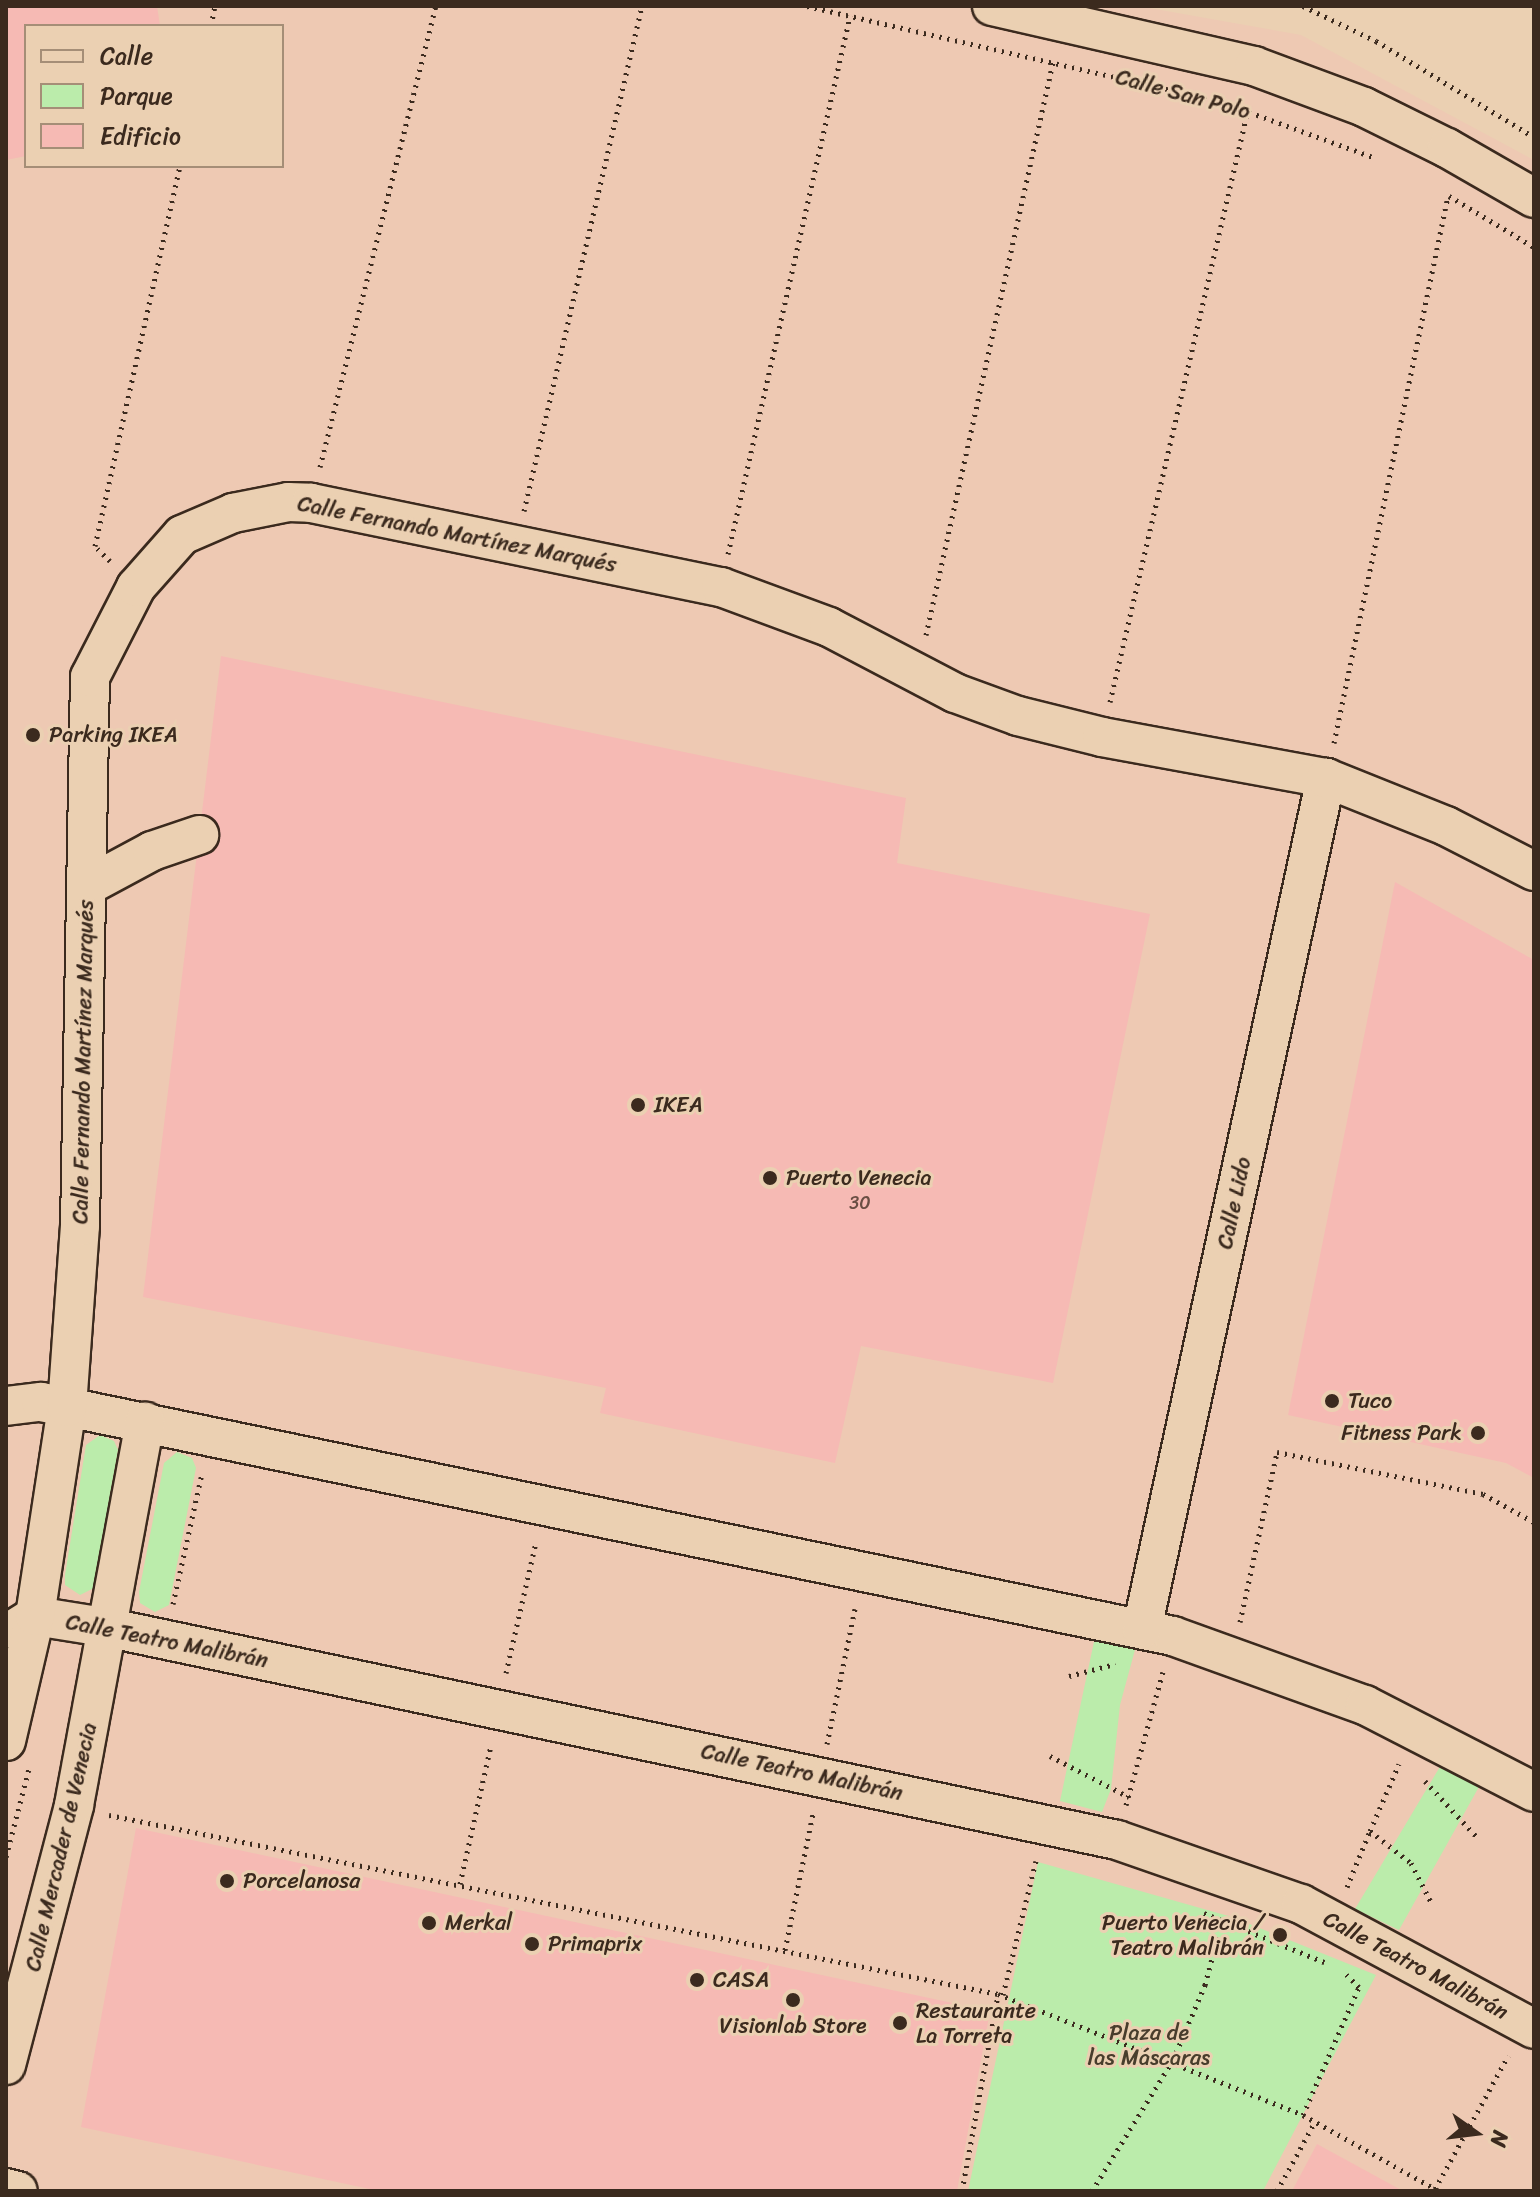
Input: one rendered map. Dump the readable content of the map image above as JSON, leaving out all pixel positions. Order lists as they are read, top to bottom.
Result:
{
  "streets": {
    "street": [
      "Calle San Polo",
      "Calle Fernando Martínez Marqués",
      "Calle Lido",
      "Calle Teatro Malibrán",
      "Calle Mercader de Venecia"
    ]
  },
  "crossings": [
    ["Calle Fernando Martínez Marqués", "Calle Lido"],
    ["Calle Teatro Malibrán", "Calle Mercader de Venecia"]
  ],
  "parks": ["Plaza de las Máscaras"],
  "places": [
    "Parking IKEA",
    "IKEA",
    "Puerto Venecia",
    "Tuco",
    "Fitness Park",
    "Porcelanosa",
    "Merkal",
    "Puerto Venecia / Teatro Malibrán",
    "Primaprix",
    "CASA",
    "Visionlab Store",
    "Restaurante La Torreta"
  ],
  "house_numbers": ["30"],
  "legend": ["Calle", "Parque", "Edificio"],
  "north": "right"
}
